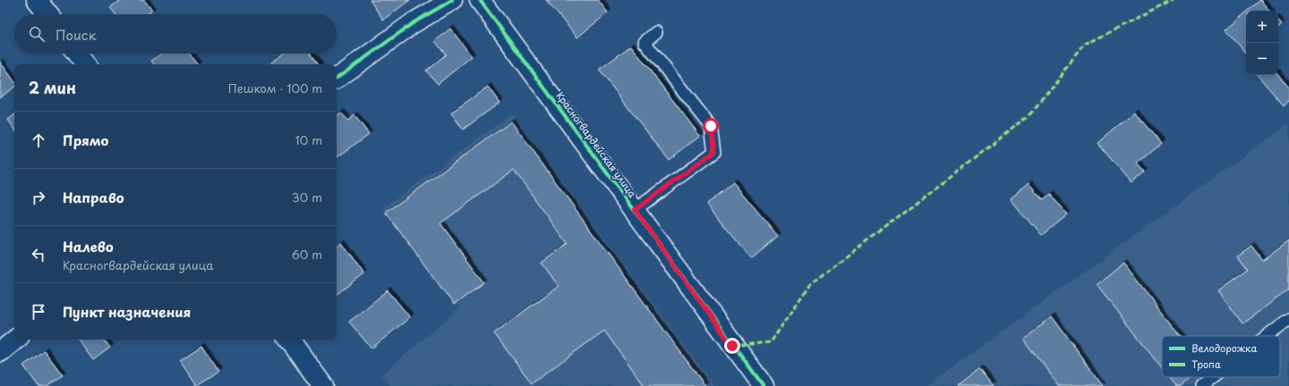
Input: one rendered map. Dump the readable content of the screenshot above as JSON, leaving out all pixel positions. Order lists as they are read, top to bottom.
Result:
{
  "streets": {
    "street": ["Красногвардейская улица"]
  },
  "legend": ["Велодорожка", "Тропа"],
  "page": {
    "map_buttons": ["+", "−"],
    "search": "Поиск",
    "heading": ["2 мин", "Пешком · 100 m"],
    "list": [
      ["Прямо", "10 m"],
      ["Направо", "30 m"],
      ["Налево", "Красногвардейская улица", "60 m"],
      "Пункт назначения"
    ]
  }
}
